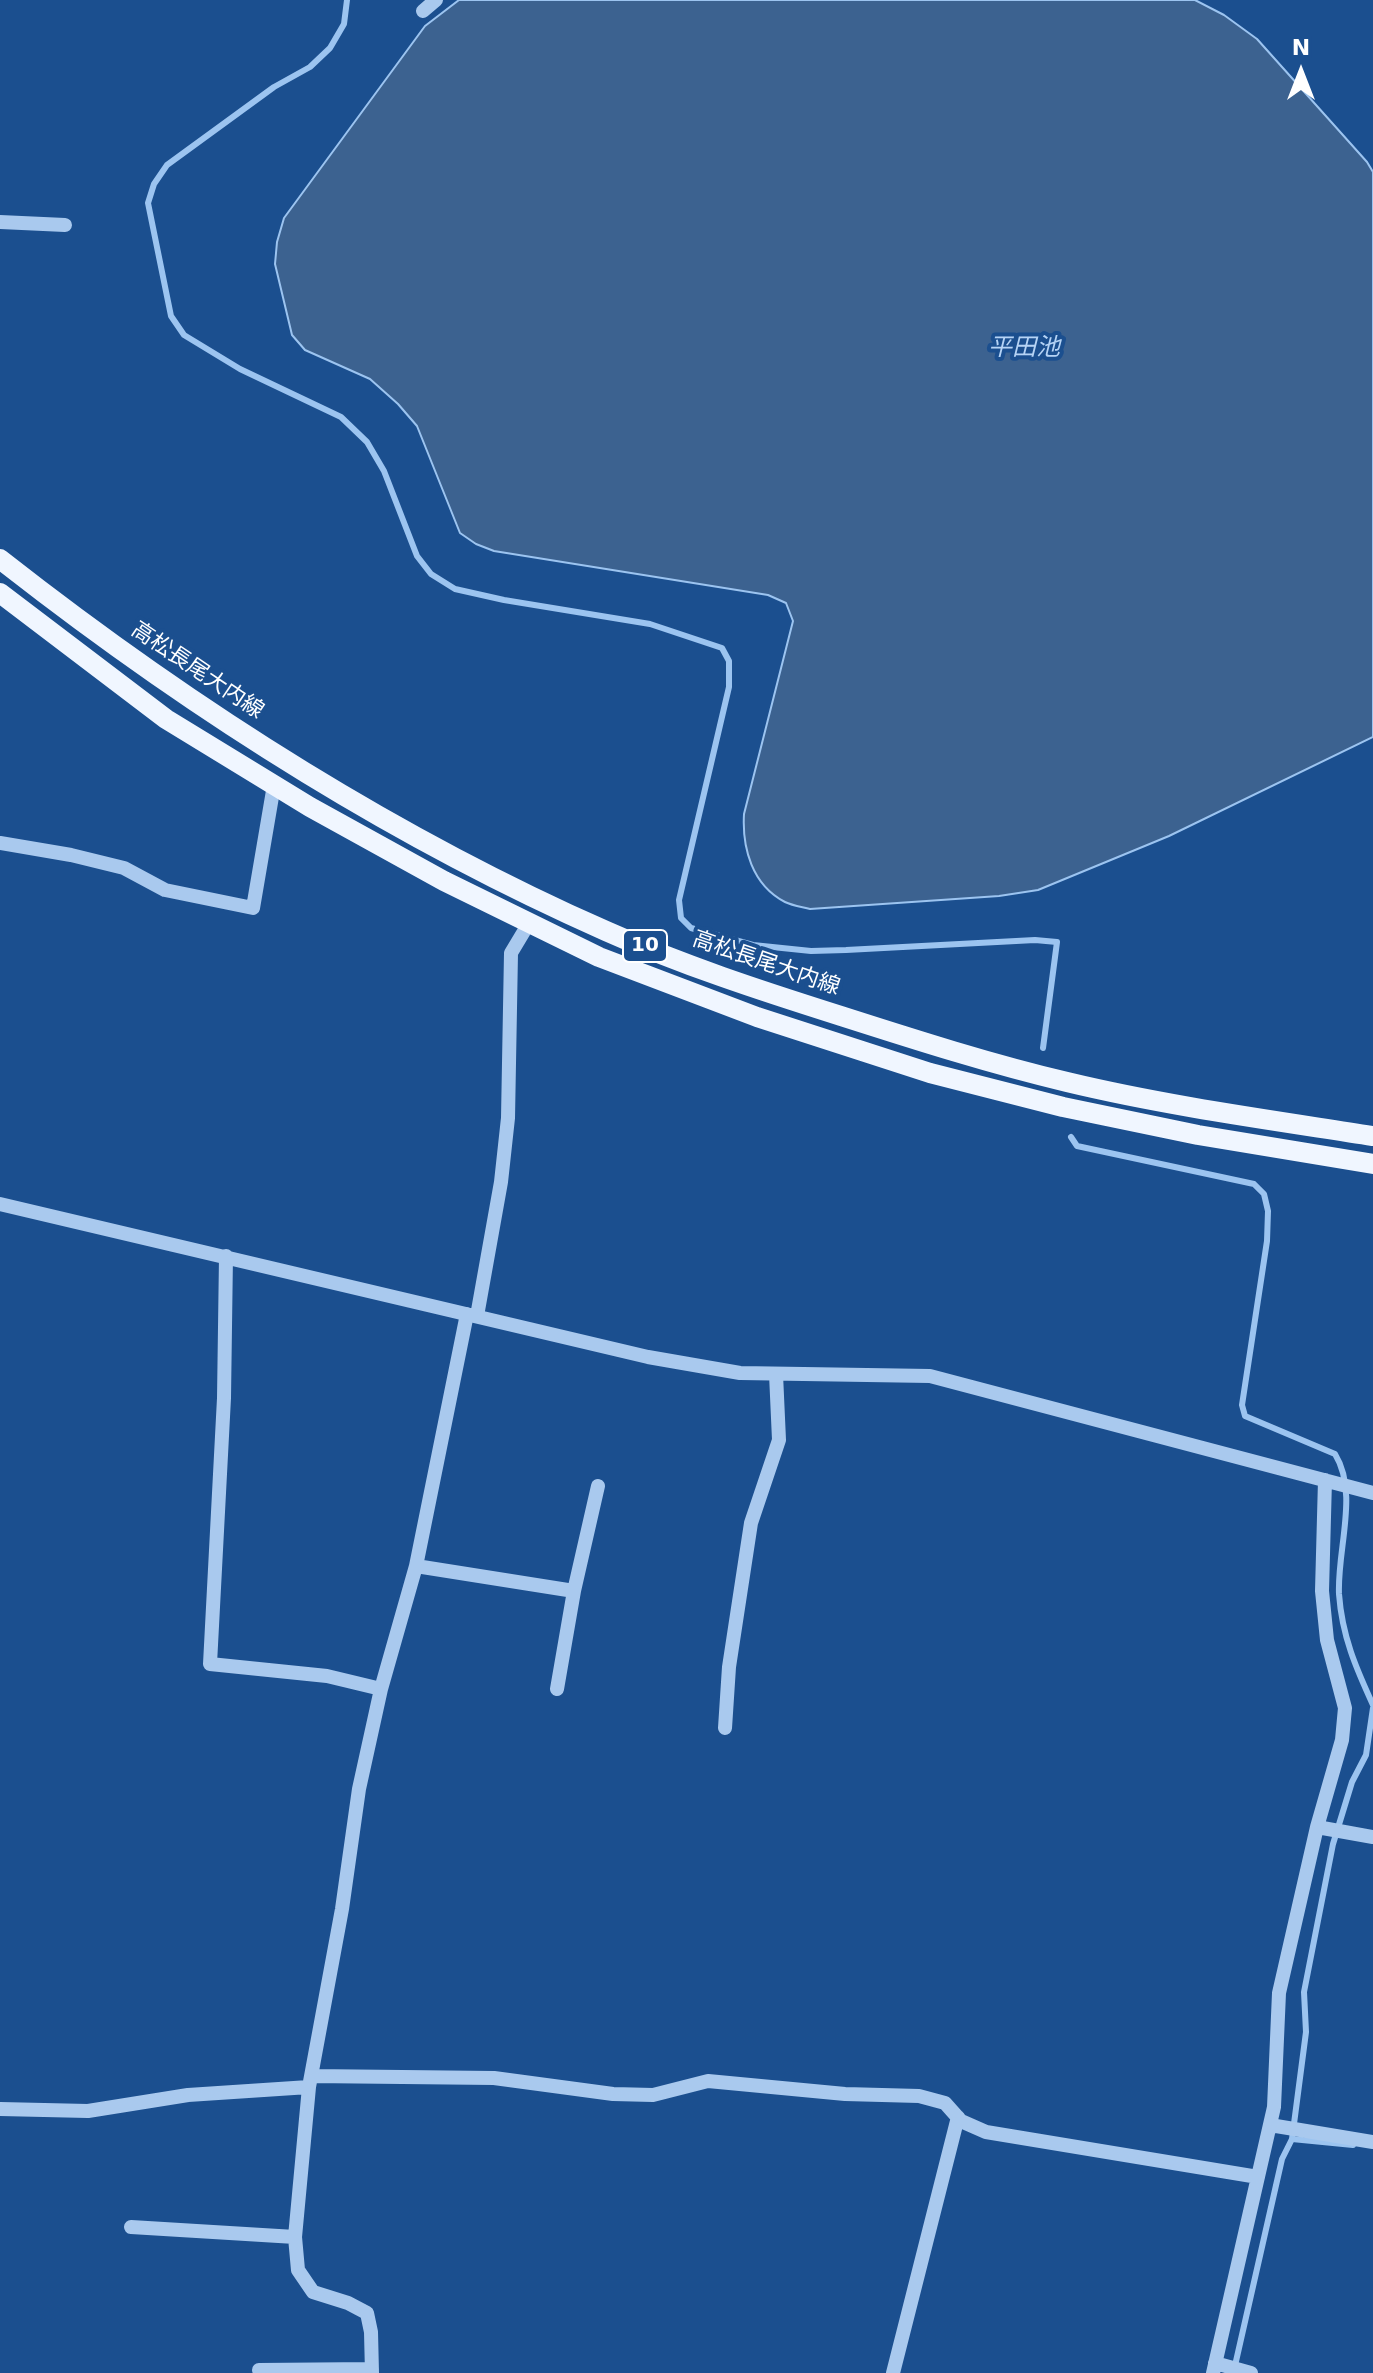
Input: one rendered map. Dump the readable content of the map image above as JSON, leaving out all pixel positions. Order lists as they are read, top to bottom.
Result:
{
  "streets": {
    "main road": ["高松長尾大内線", "10"]
  },
  "water": ["平田池"],
  "north": "top"
}
